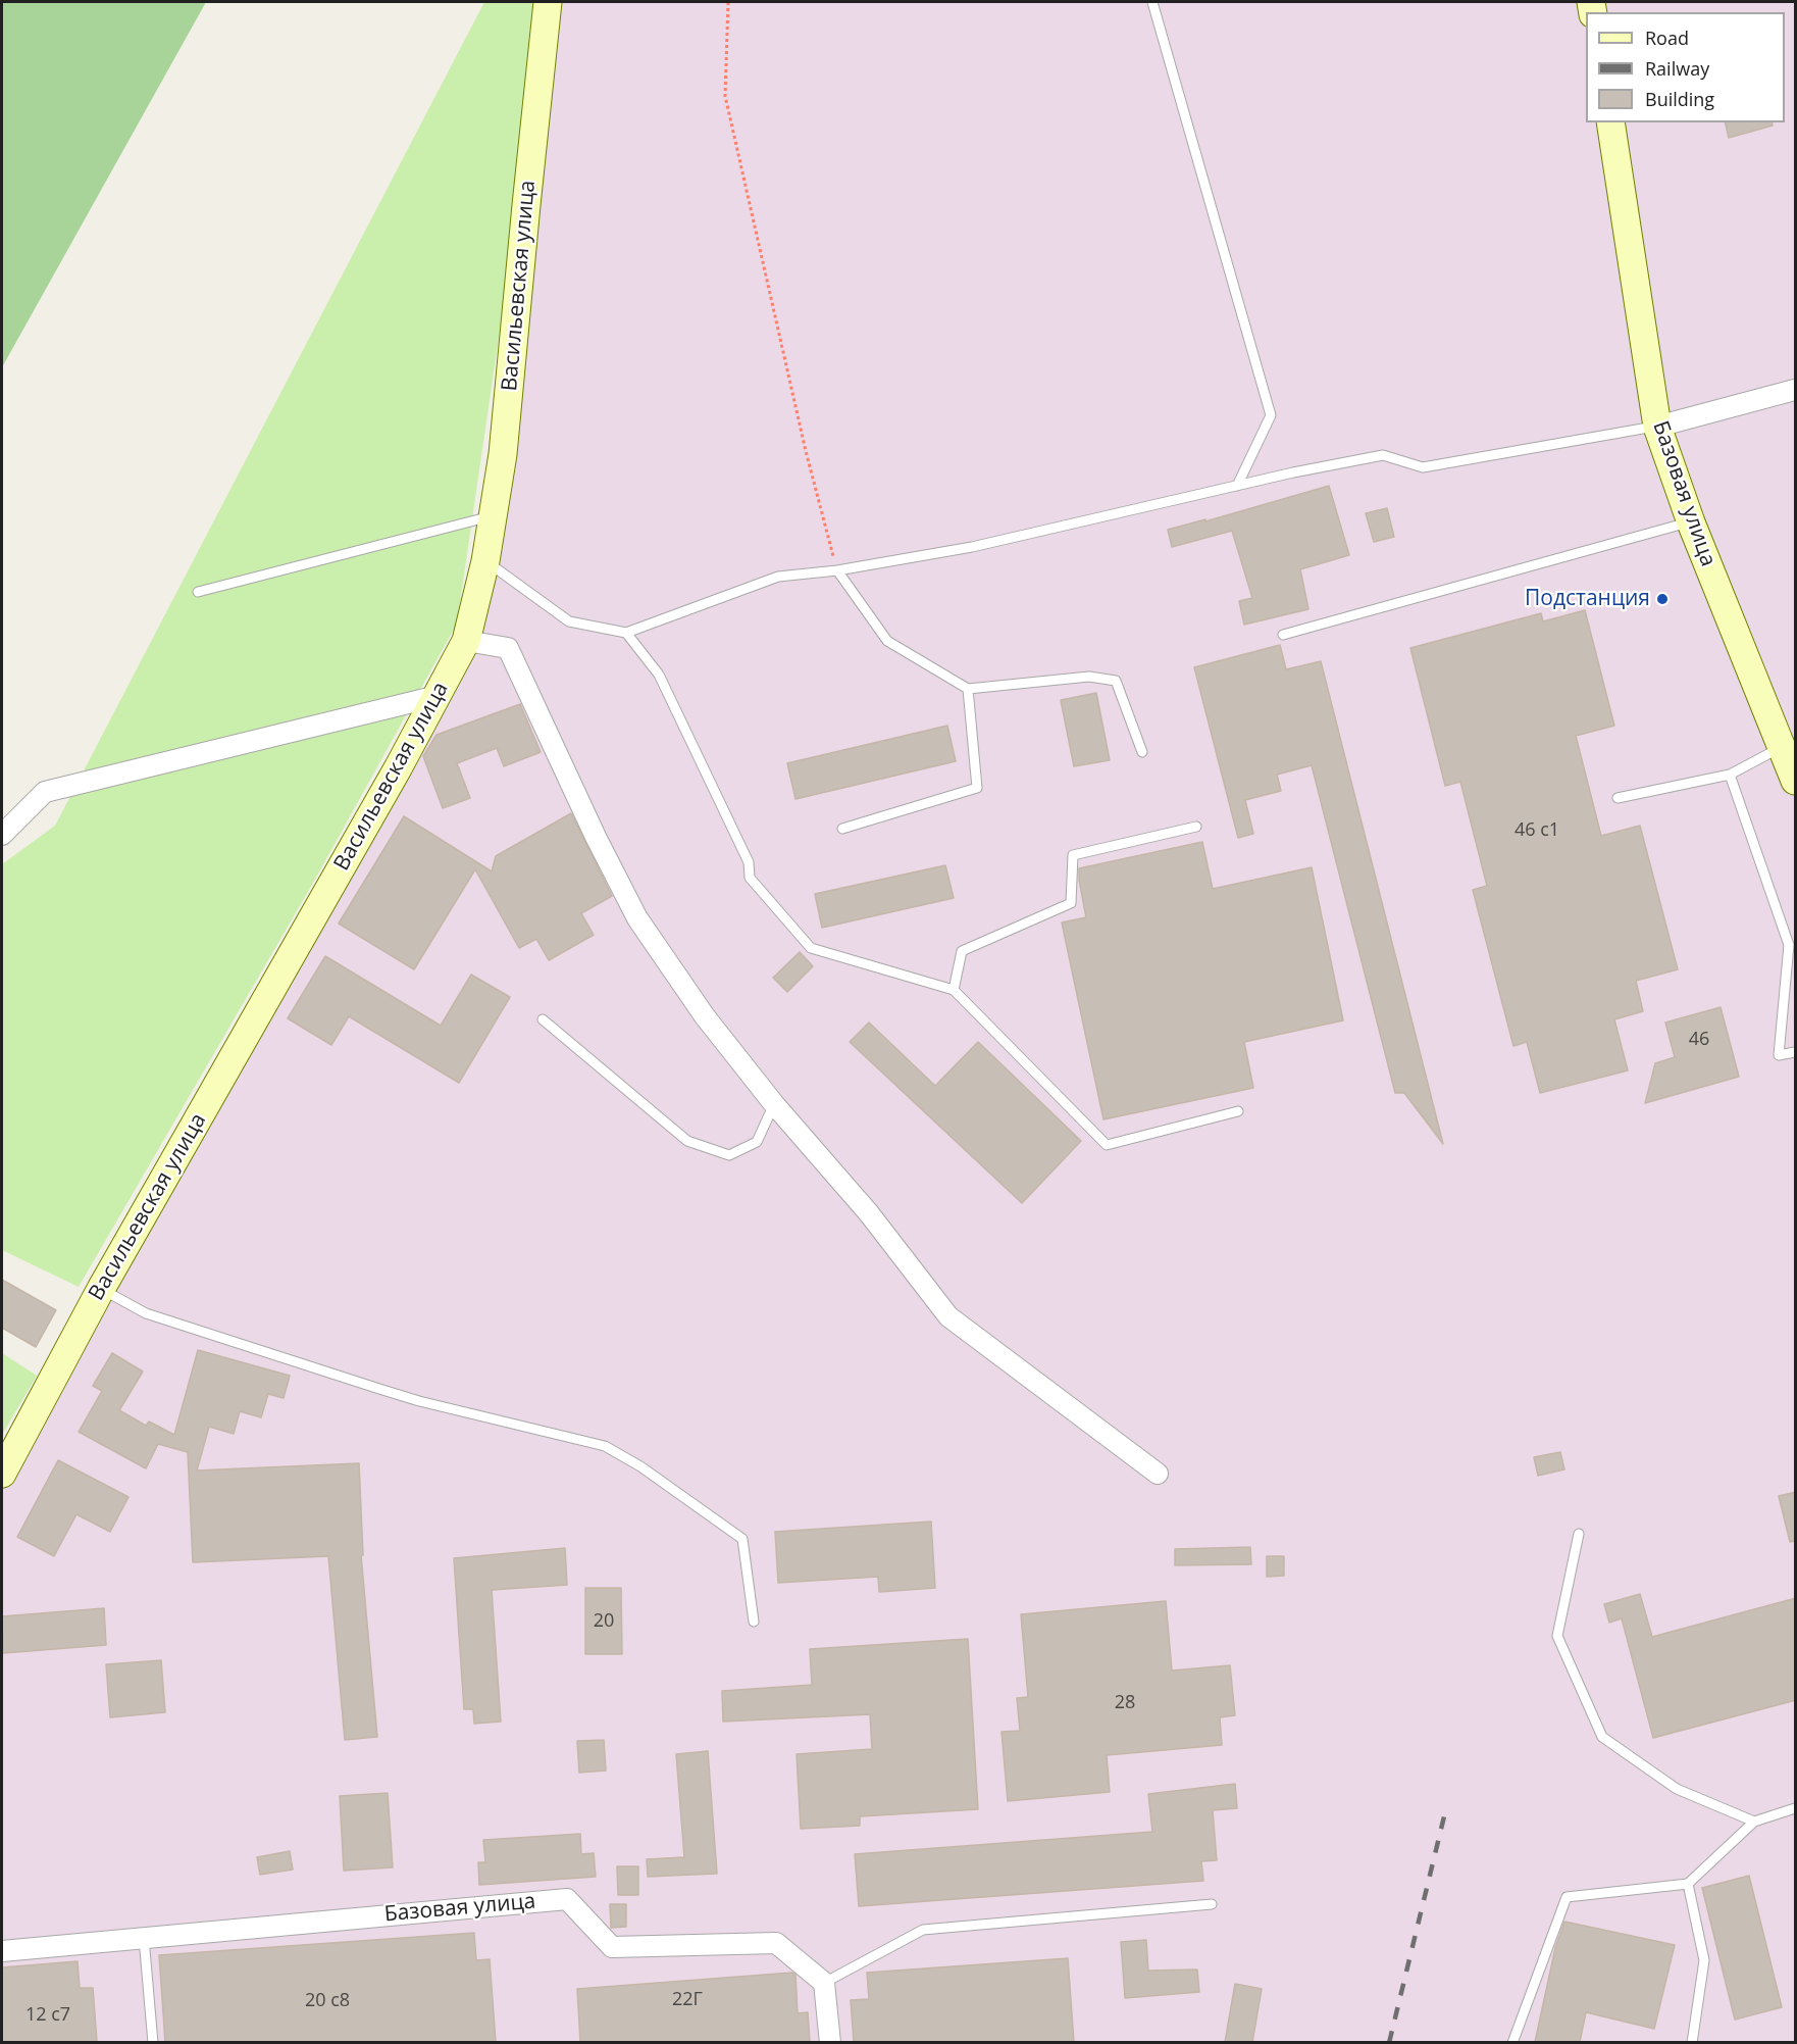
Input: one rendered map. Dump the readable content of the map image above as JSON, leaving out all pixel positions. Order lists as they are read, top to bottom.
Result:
{
  "streets": {
    "street": ["Васильевская улица", "Базовая улица"]
  },
  "places": ["Подстанция"],
  "house_numbers": [
    "46 с1",
    "46",
    "20",
    "28",
    "22Г",
    "20 с8",
    "12 с7"
  ],
  "legend": ["Road", "Railway", "Building"]
}
